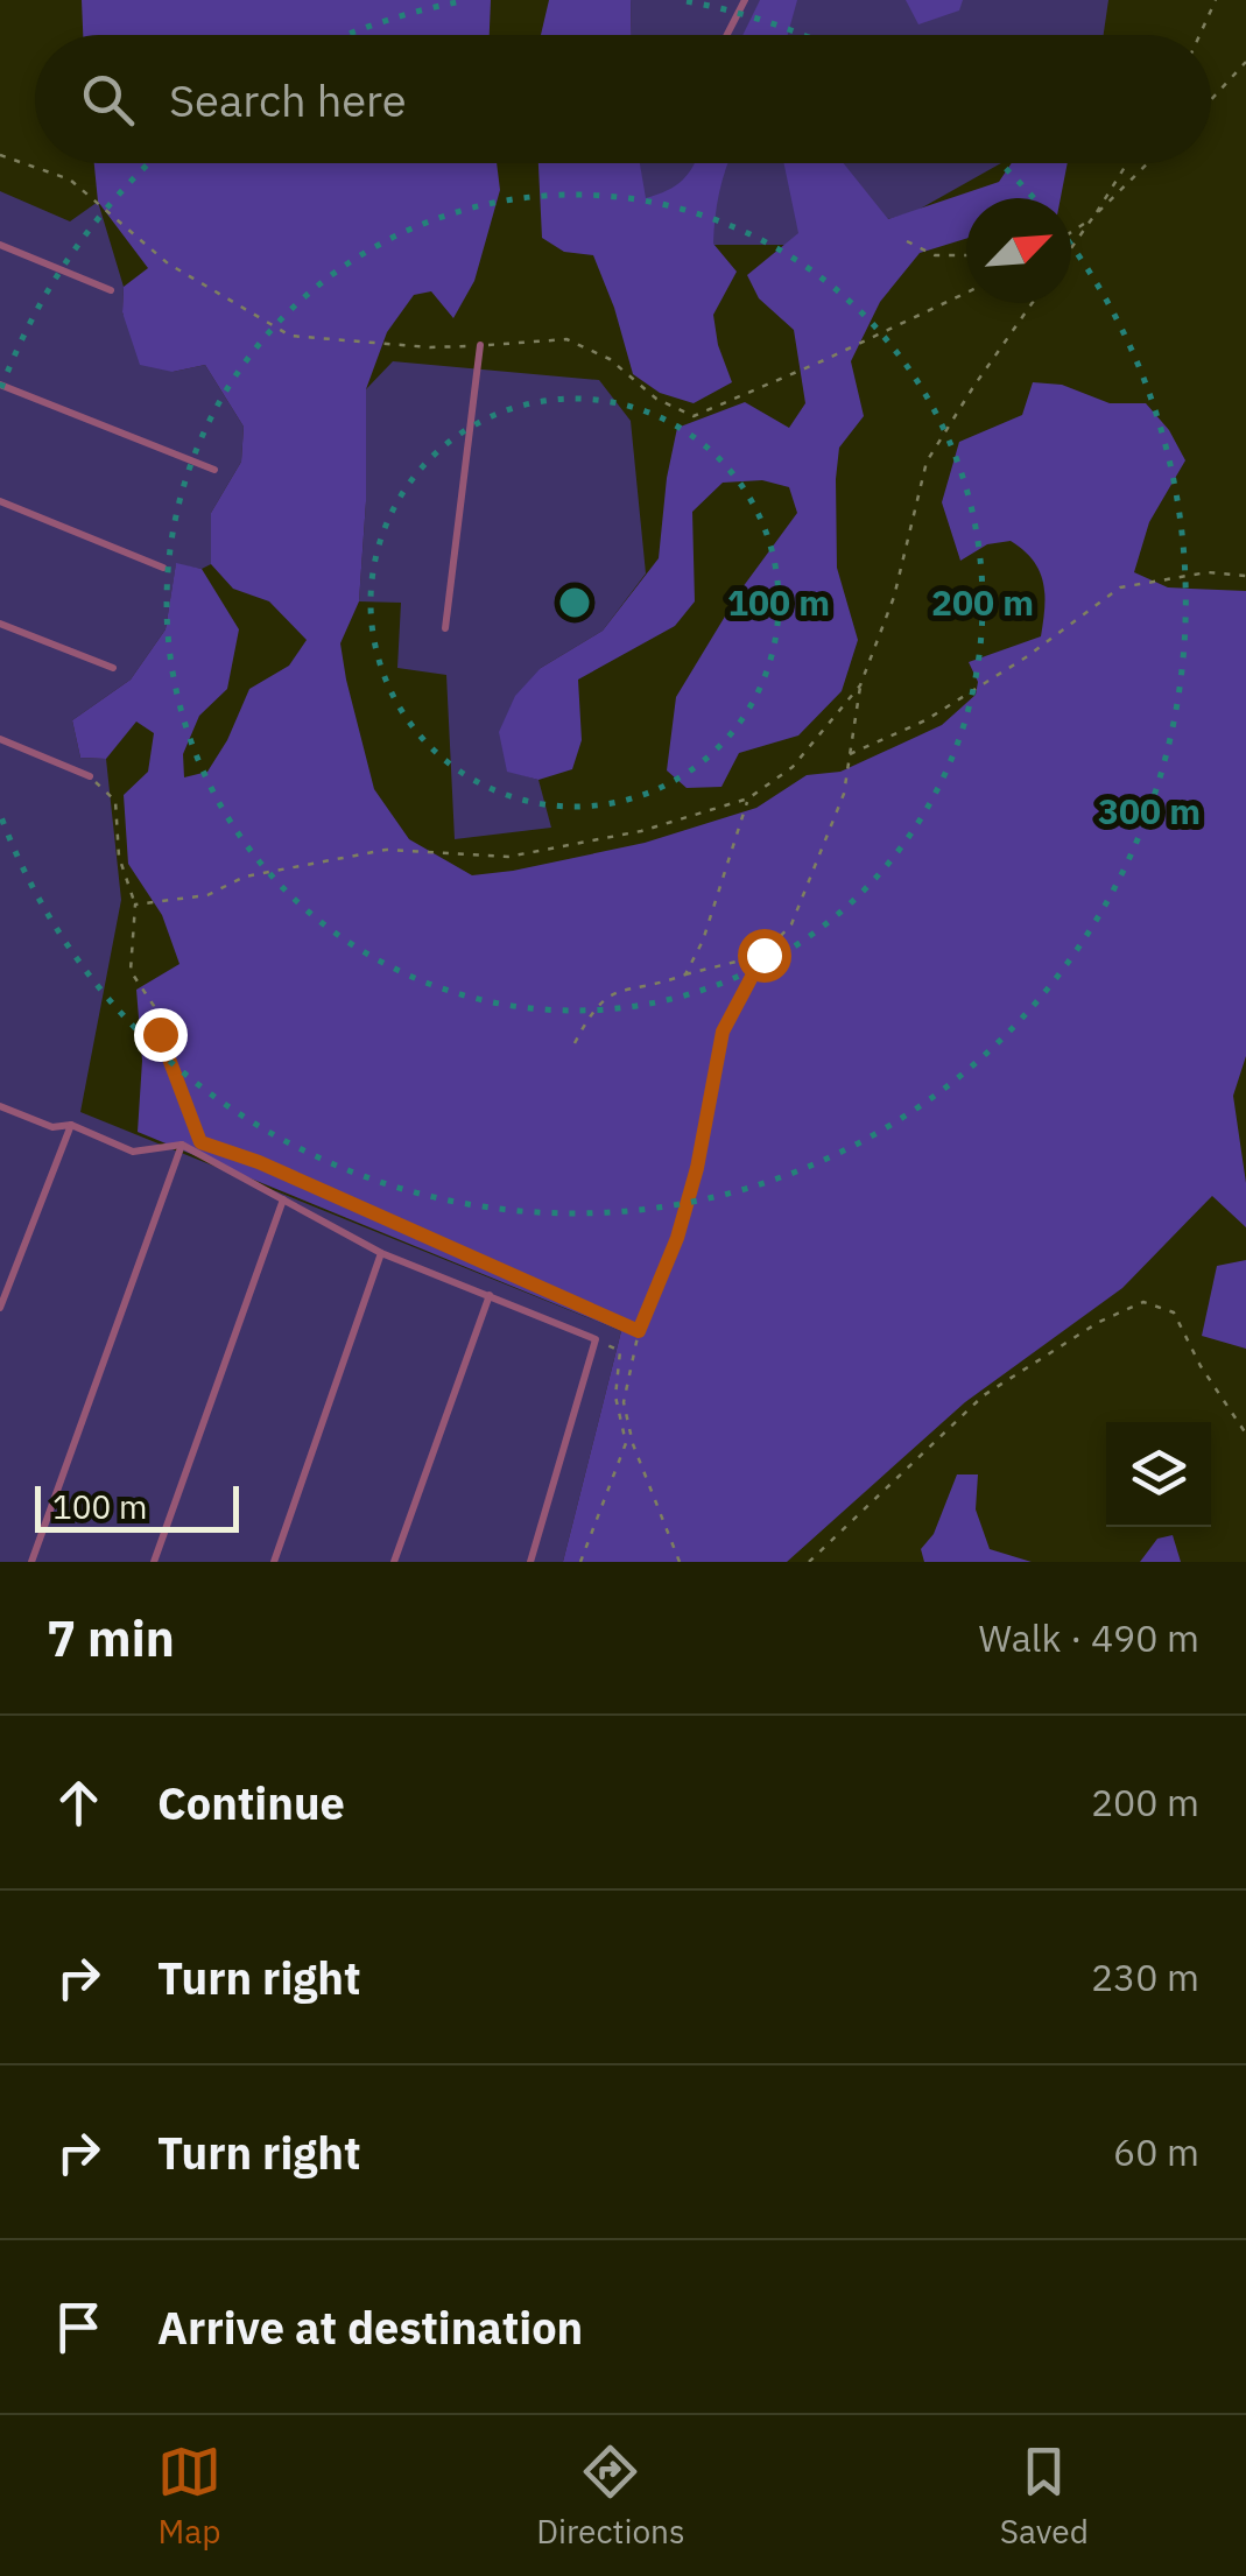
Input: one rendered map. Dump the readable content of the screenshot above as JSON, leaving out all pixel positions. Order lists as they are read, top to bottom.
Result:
{
  "scale_bar": "100 m",
  "north": "top right",
  "page": {
    "search": "Search here",
    "scale": "100 m",
    "heading": ["7 min", "Walk · 490 m"],
    "list": [
      ["Continue", "200 m"],
      ["Turn right", "230 m"],
      ["Turn right", "60 m"],
      "Arrive at destination"
    ],
    "nav": ["Map", "Directions", "Saved"]
  },
  "rings": ["100 m", "200 m", "300 m"]
}
